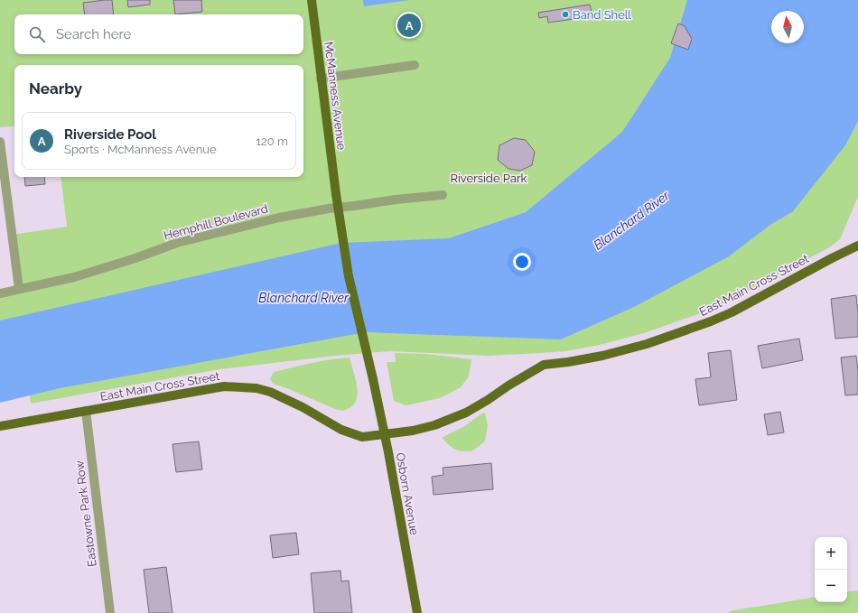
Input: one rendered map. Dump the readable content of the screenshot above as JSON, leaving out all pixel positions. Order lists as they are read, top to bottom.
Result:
{
  "streets": {
    "main road": ["McManness Avenue", "East Main Cross Street", "Osborn Avenue"],
    "street": ["Hemphill Boulevard", "Eastowne Park Row"]
  },
  "crossings": [
    ["McManness Avenue", "Osborn Avenue"],
    ["East Main Cross Street", "Osborn Avenue"],
    ["East Main Cross Street", "Eastowne Park Row"]
  ],
  "water": ["Blanchard River"],
  "parks": ["Riverside Park"],
  "places": ["Band Shell"],
  "north": "top",
  "page": {
    "pins": "A",
    "search": "Search here",
    "heading": "Nearby",
    "list": [
      {
        "mark": "A",
        "name": "Riverside Pool",
        "note": "Sports · McManness Avenue",
        "value": "120 m"
      }
    ],
    "map_buttons": ["+", "−"]
  }
}
